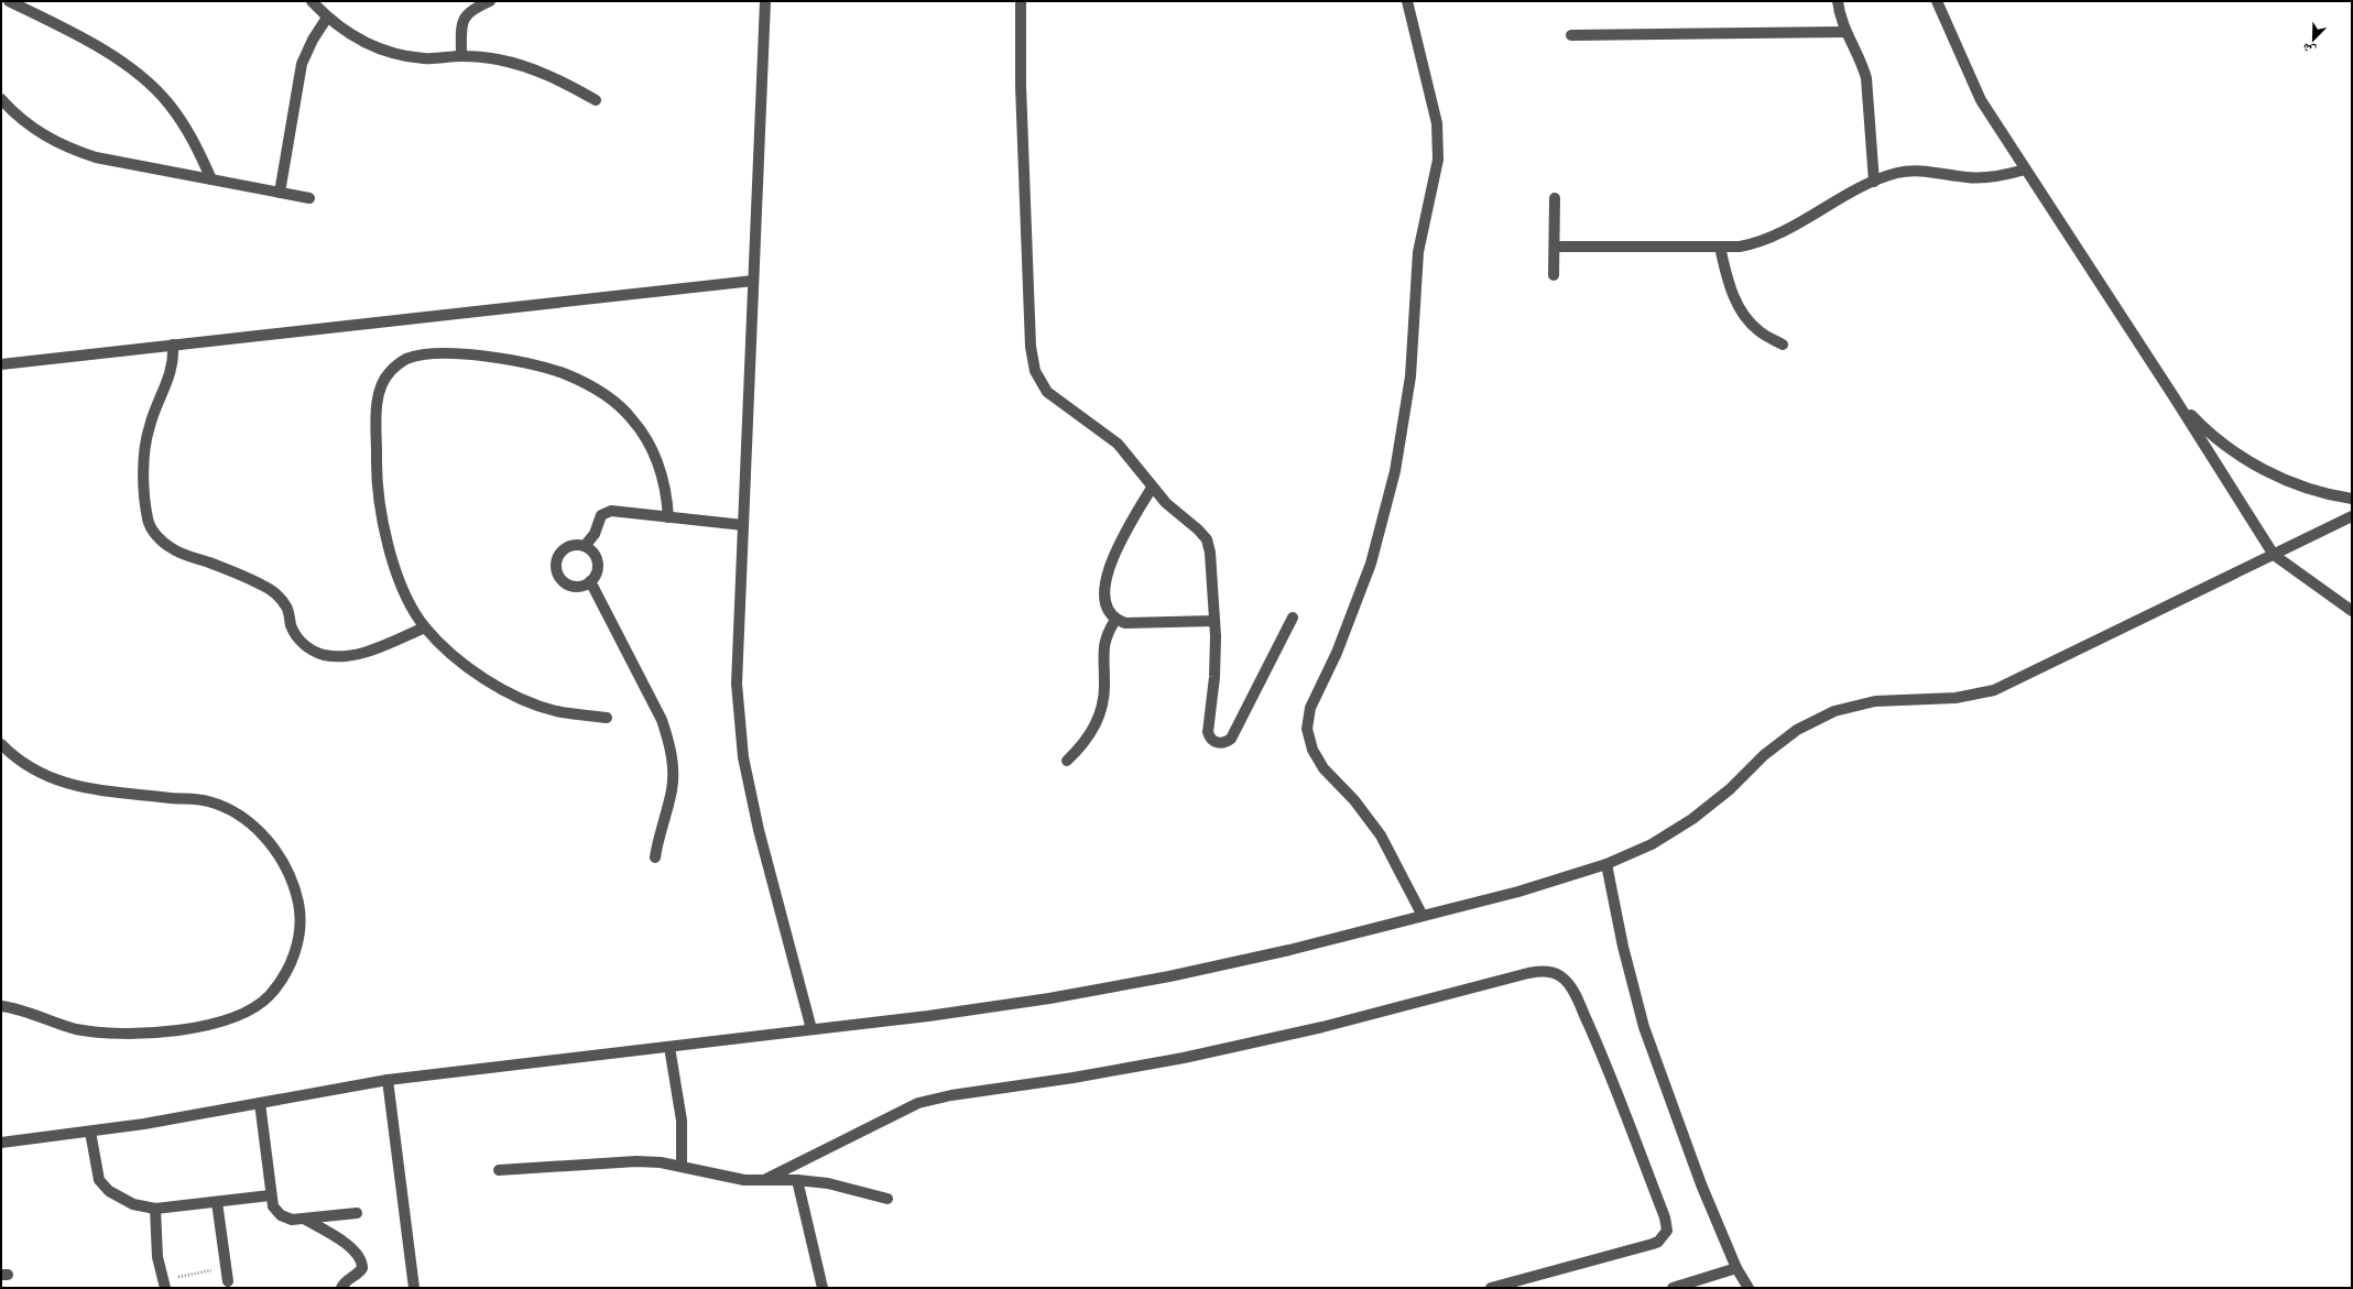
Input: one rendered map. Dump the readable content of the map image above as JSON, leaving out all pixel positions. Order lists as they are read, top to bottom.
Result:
{
  "north": "bottom left"
}
